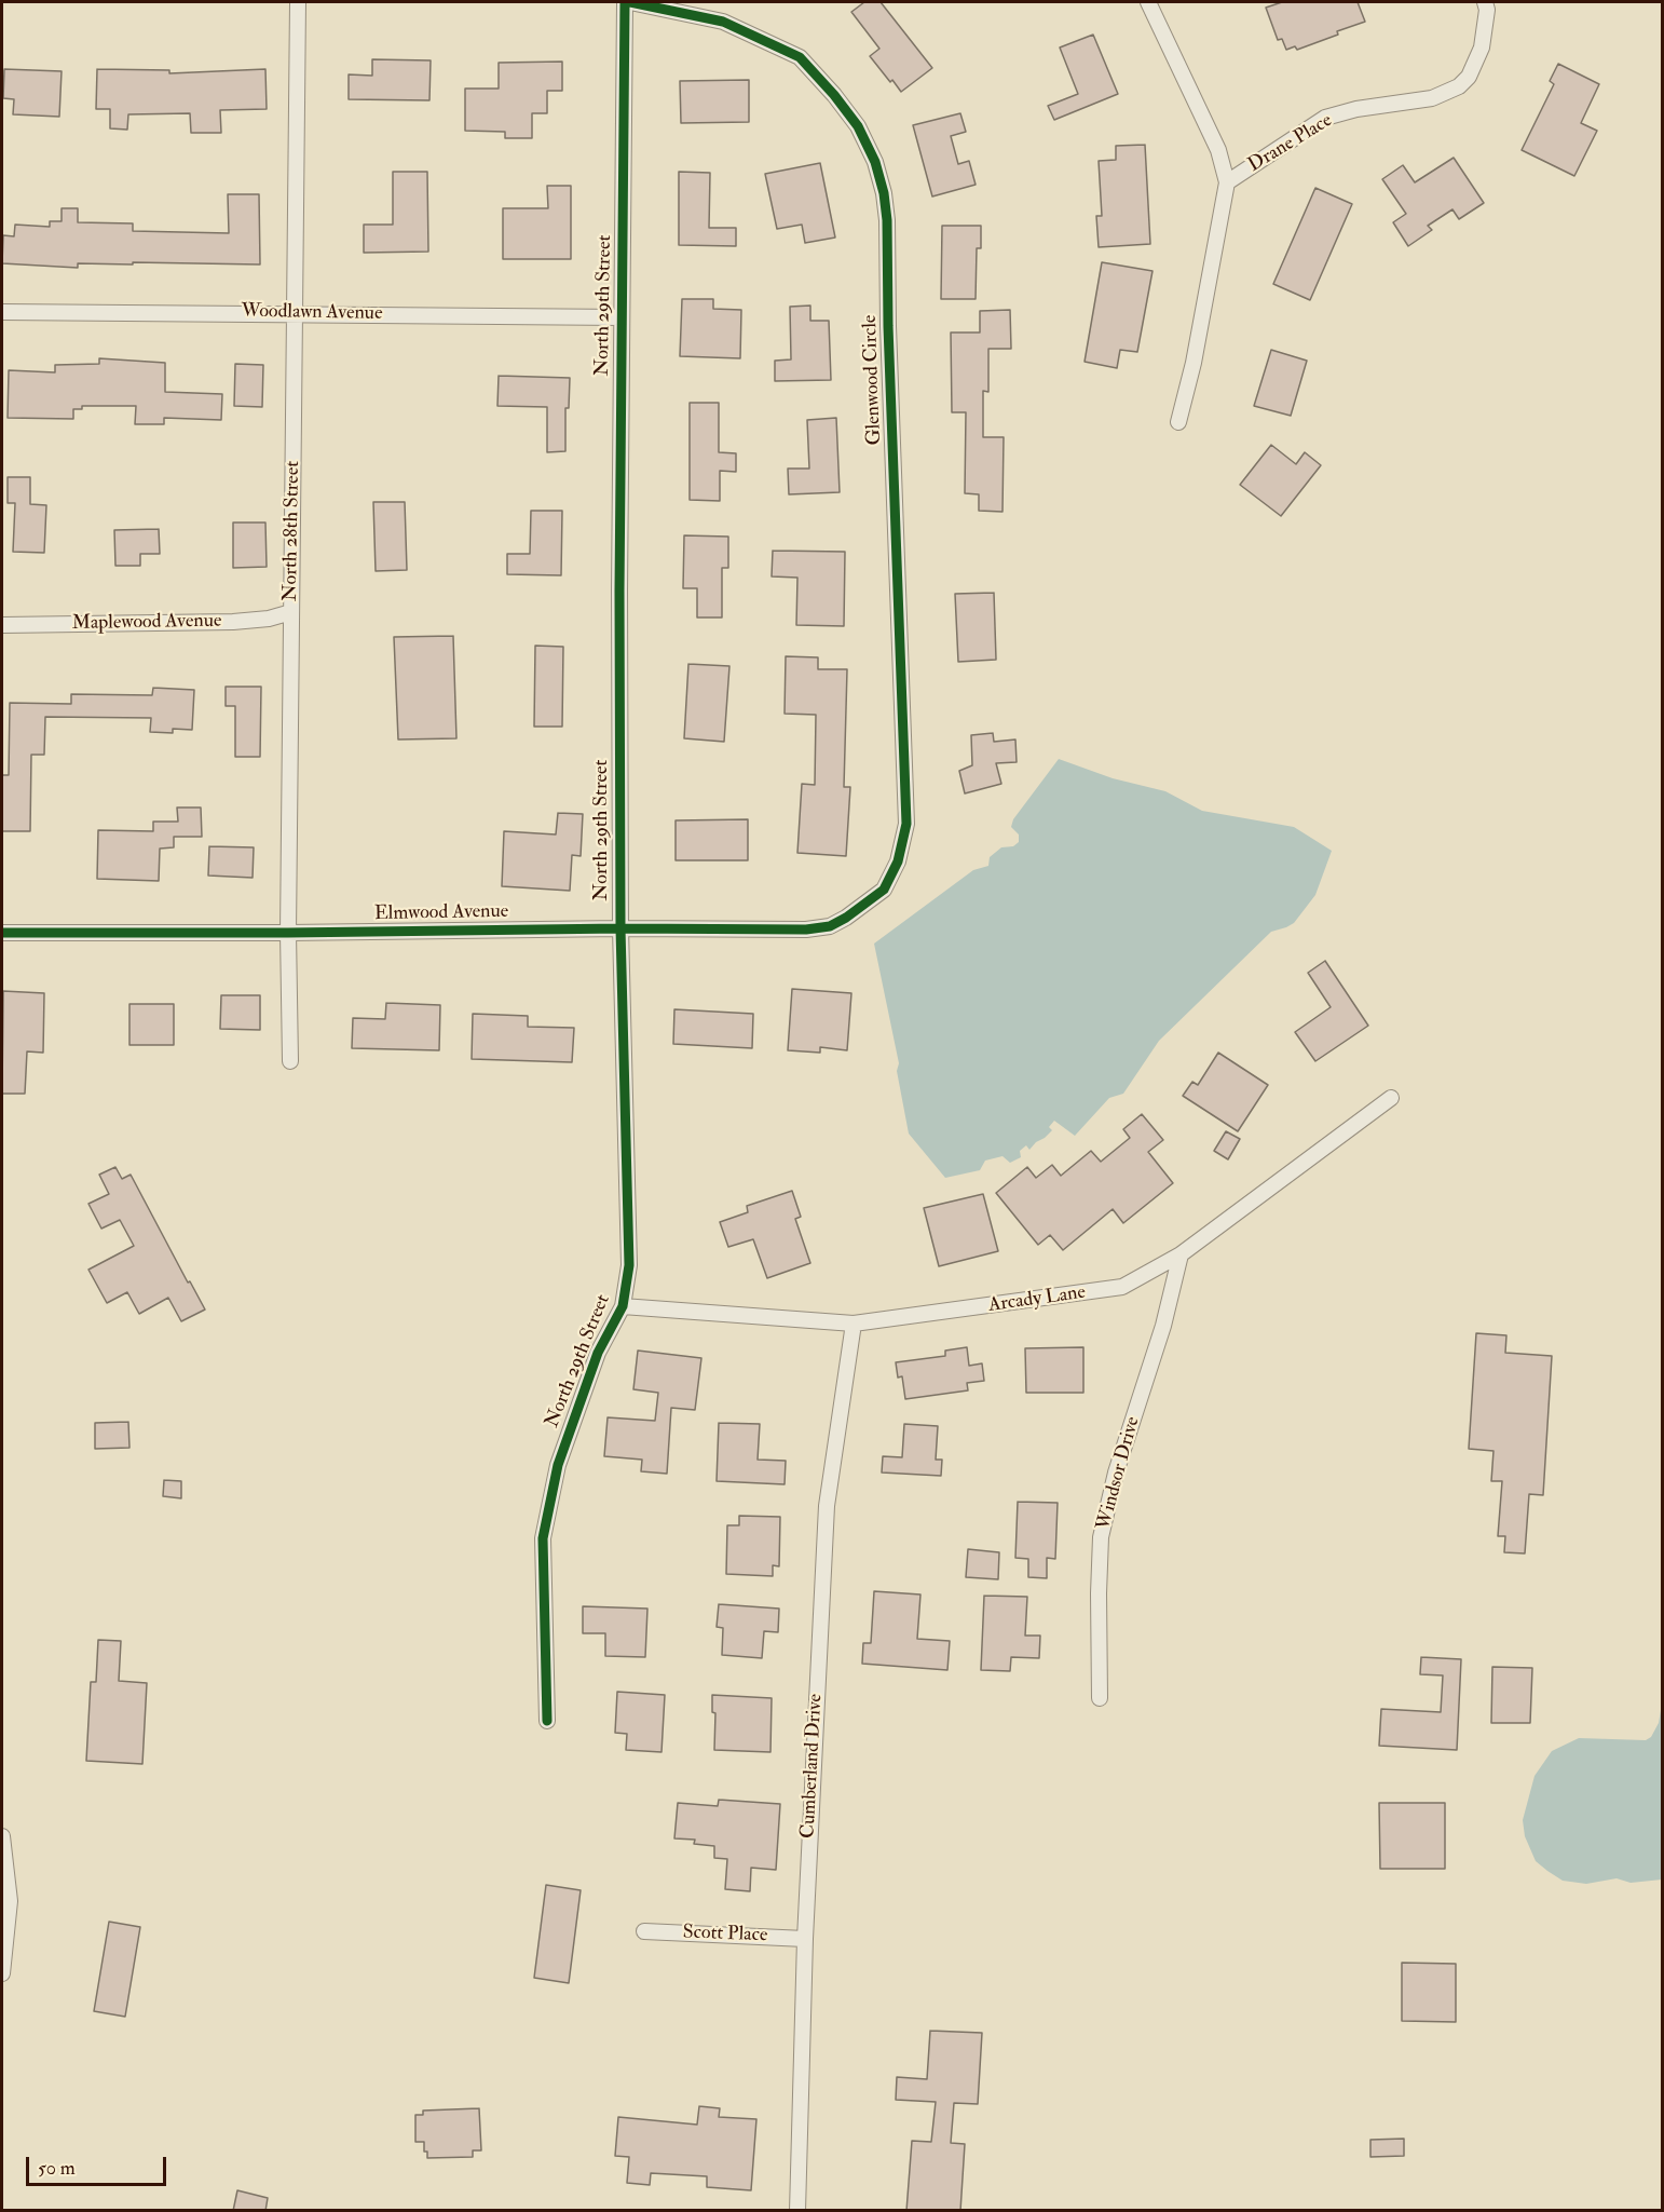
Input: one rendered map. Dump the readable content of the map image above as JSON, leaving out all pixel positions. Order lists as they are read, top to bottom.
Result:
{
  "streets": {
    "street": [
      "Drane Place",
      "North 29th Street",
      "Woodlawn Avenue",
      "Glenwood Circle",
      "North 28th Street",
      "Maplewood Avenue",
      "Elmwood Avenue",
      "Arcady Lane",
      "Windsor Drive",
      "Cumberland Drive",
      "Scott Place"
    ]
  },
  "crossings": [
    ["North 29th Street", "Woodlawn Avenue"],
    ["North 29th Street", "Glenwood Circle"],
    ["North 29th Street", "Elmwood Avenue"],
    ["North 29th Street", "Arcady Lane"],
    ["Woodlawn Avenue", "North 28th Street"],
    ["Glenwood Circle", "Elmwood Avenue"],
    ["North 28th Street", "Maplewood Avenue"],
    ["North 28th Street", "Elmwood Avenue"],
    ["Arcady Lane", "Windsor Drive"],
    ["Arcady Lane", "Cumberland Drive"],
    ["Cumberland Drive", "Scott Place"]
  ],
  "scale_bar": "50 m"
}
